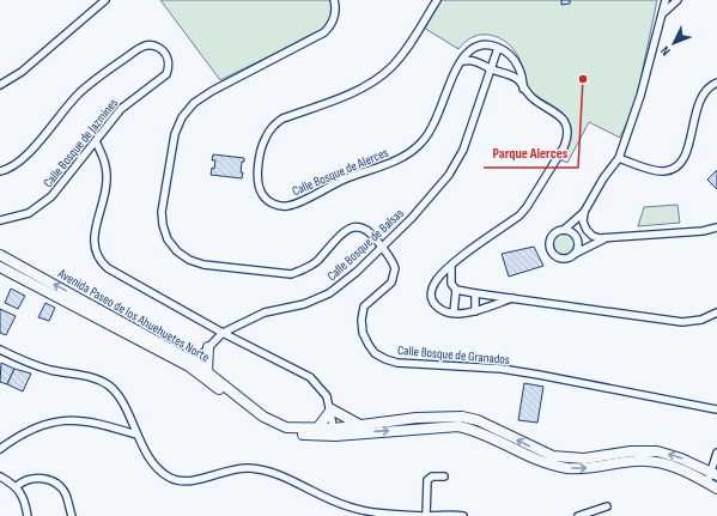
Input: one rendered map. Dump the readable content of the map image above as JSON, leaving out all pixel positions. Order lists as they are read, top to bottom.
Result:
{
  "streets": {
    "street": [
      "Calle Bosque de Jazmines",
      "Calle Bosque de Alerces",
      "Calle Bosque de Balsas",
      "Avenida Paseo de los Ahuehuetes Norte",
      "Calle Bosque de Granados"
    ]
  },
  "crossings": [
    ["Calle Bosque de Alerces", "Calle Bosque de Balsas"],
    ["Calle Bosque de Balsas", "Avenida Paseo de los Ahuehuetes Norte"],
    ["Calle Bosque de Balsas", "Calle Bosque de Granados"]
  ],
  "places": ["Parque Alerces"],
  "north": "bottom left"
}
